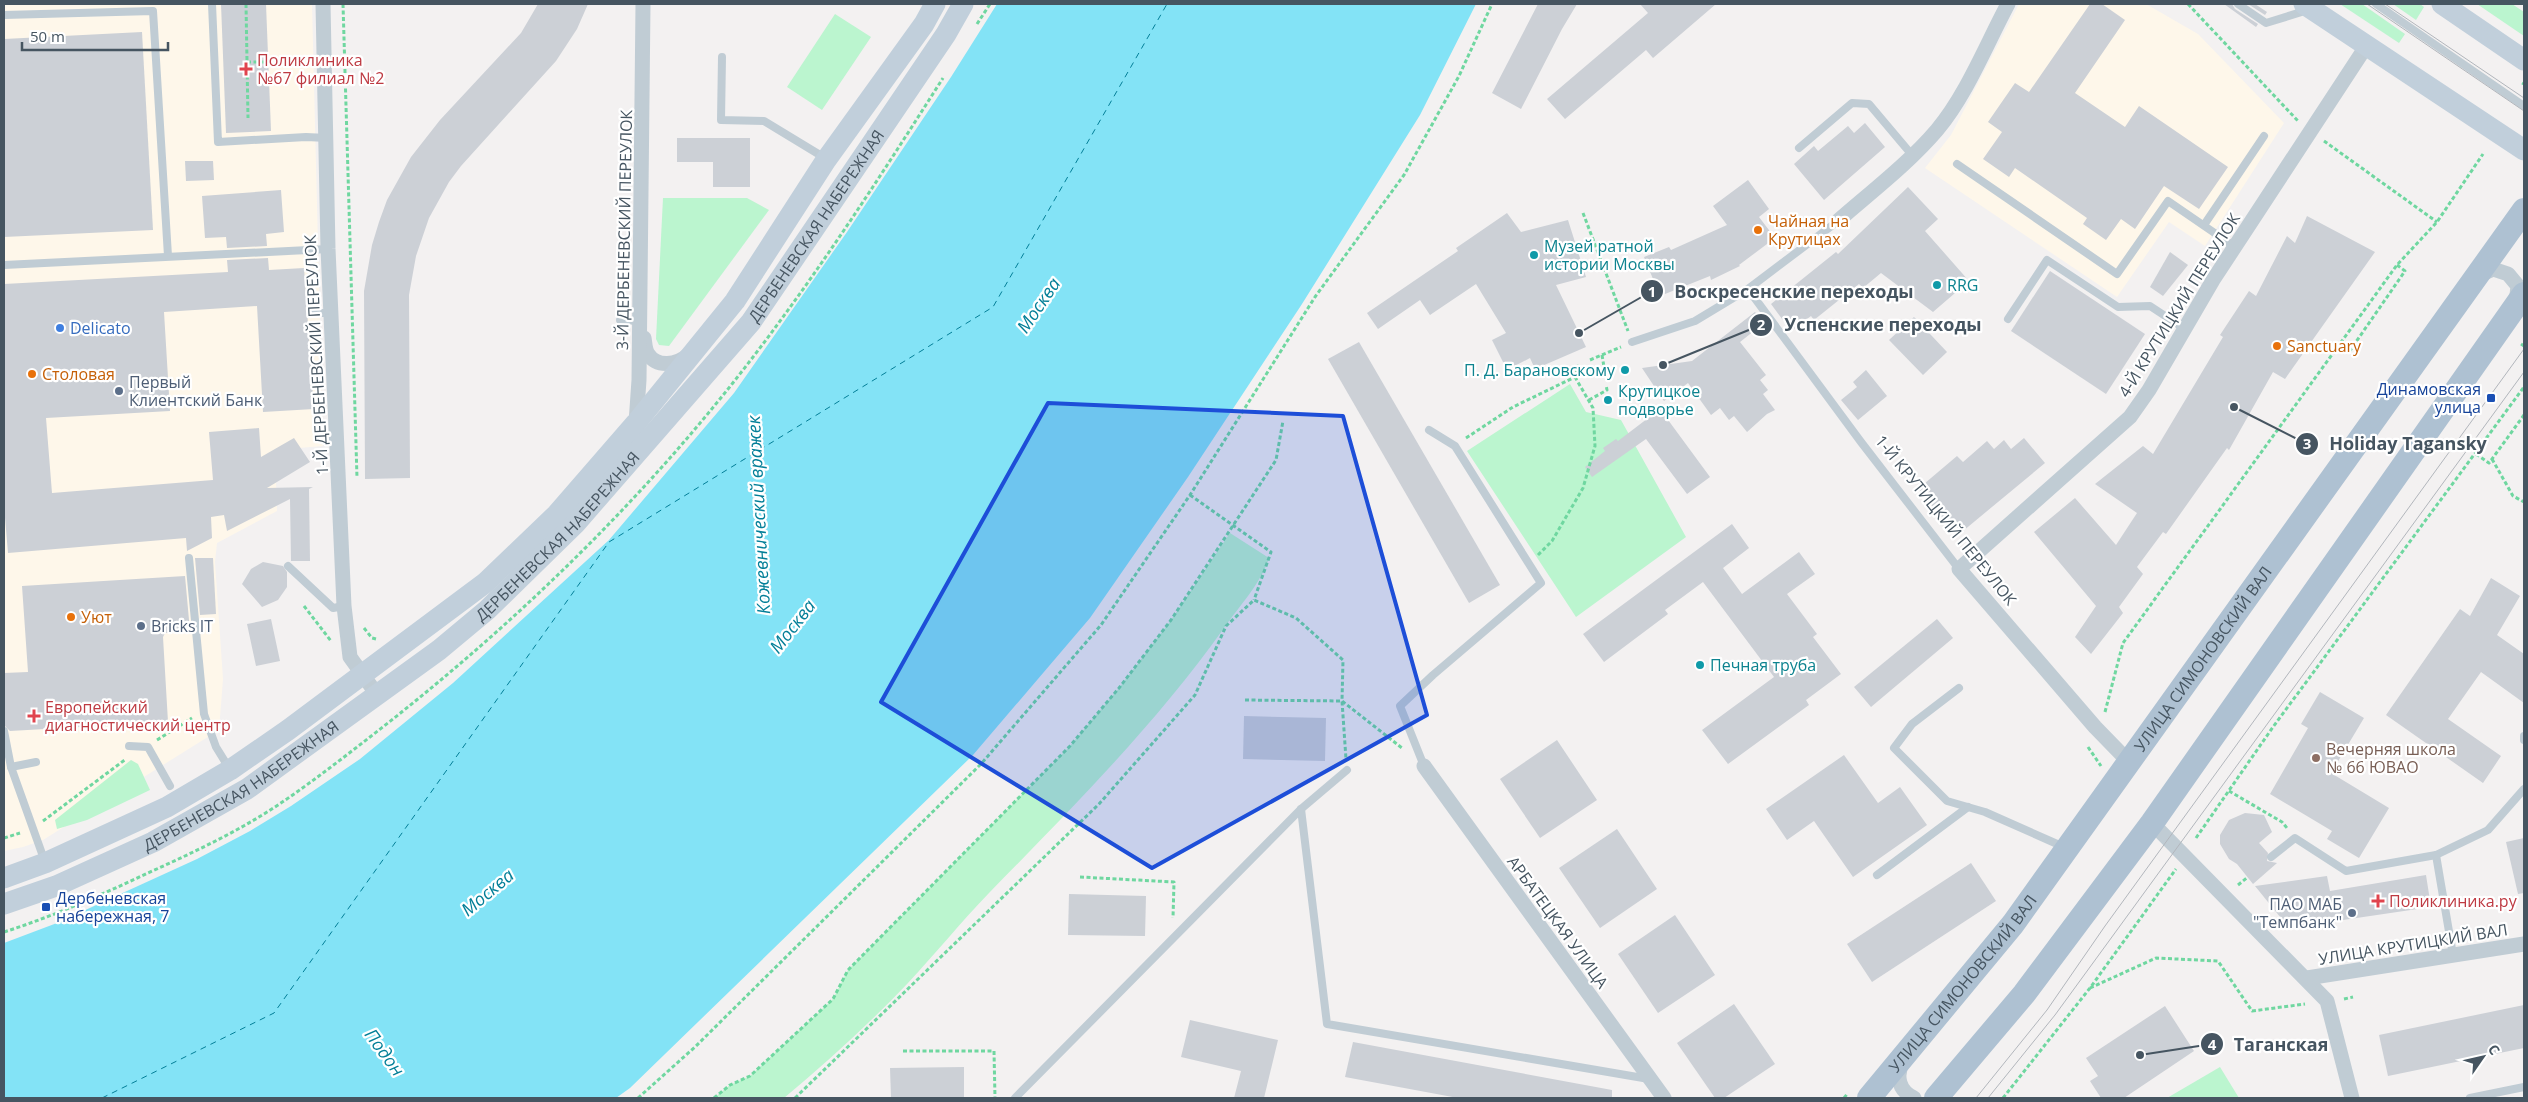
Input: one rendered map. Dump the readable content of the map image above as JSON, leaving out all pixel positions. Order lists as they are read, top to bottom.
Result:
{
  "streets": {
    "main road": ["ДЕРБЕНЕВСКАЯ НАБЕРЕЖНАЯ", "УЛИЦА СИМОНОВСКИЙ ВАЛ"],
    "street": [
      "3-Й ДЕРБЕНЕВСКИЙ ПЕРЕУЛОК",
      "4-Й КРУТИЦКИЙ ПЕРЕУЛОК",
      "1-Й ДЕРБЕНЕВСКИЙ ПЕРЕУЛОК",
      "1-Й КРУТИЦКИЙ ПЕРЕУЛОК",
      "АРБАТЕЦКАЯ УЛИЦА",
      "УЛИЦА КРУТИЦКИЙ ВАЛ"
    ]
  },
  "crossings": [
    ["ДЕРБЕНЕВСКАЯ НАБЕРЕЖНАЯ", "3-Й ДЕРБЕНЕВСКИЙ ПЕРЕУЛОК"],
    ["ДЕРБЕНЕВСКАЯ НАБЕРЕЖНАЯ", "1-Й ДЕРБЕНЕВСКИЙ ПЕРЕУЛОК"],
    ["4-Й КРУТИЦКИЙ ПЕРЕУЛОК", "1-Й КРУТИЦКИЙ ПЕРЕУЛОК"],
    ["1-Й КРУТИЦКИЙ ПЕРЕУЛОК", "УЛИЦА СИМОНОВСКИЙ ВАЛ"]
  ],
  "water": ["Москва", "Кожевнический вражек", "Подон"],
  "places": {
    "health": ["Поликлиника №67 филиал №2", "Европейский диагностический центр", "Поликлиника.ру"],
    "other": [
      "Чайная на Крутицах",
      "Музей ратной истории Москвы",
      "RRG",
      "Delicato",
      "Воскресенские переходы",
      "Sanctuary",
      "Успенские переходы",
      "П. Д. Барановскому",
      "Столовая",
      "Первый Клиентский Банк",
      "Крутицкое подворье",
      "Holiday Tagansky",
      "Уют",
      "Bricks IT",
      "Печная труба",
      "Вечерняя школа № 66 ЮВАО",
      "ПАО МАБ \"Темпбанк\"",
      "Таганская"
    ],
    "transit": ["Динамовская улица", "Дербеневская набережная, 7"]
  },
  "scale_bar": "50 m",
  "north": "top right"
}
